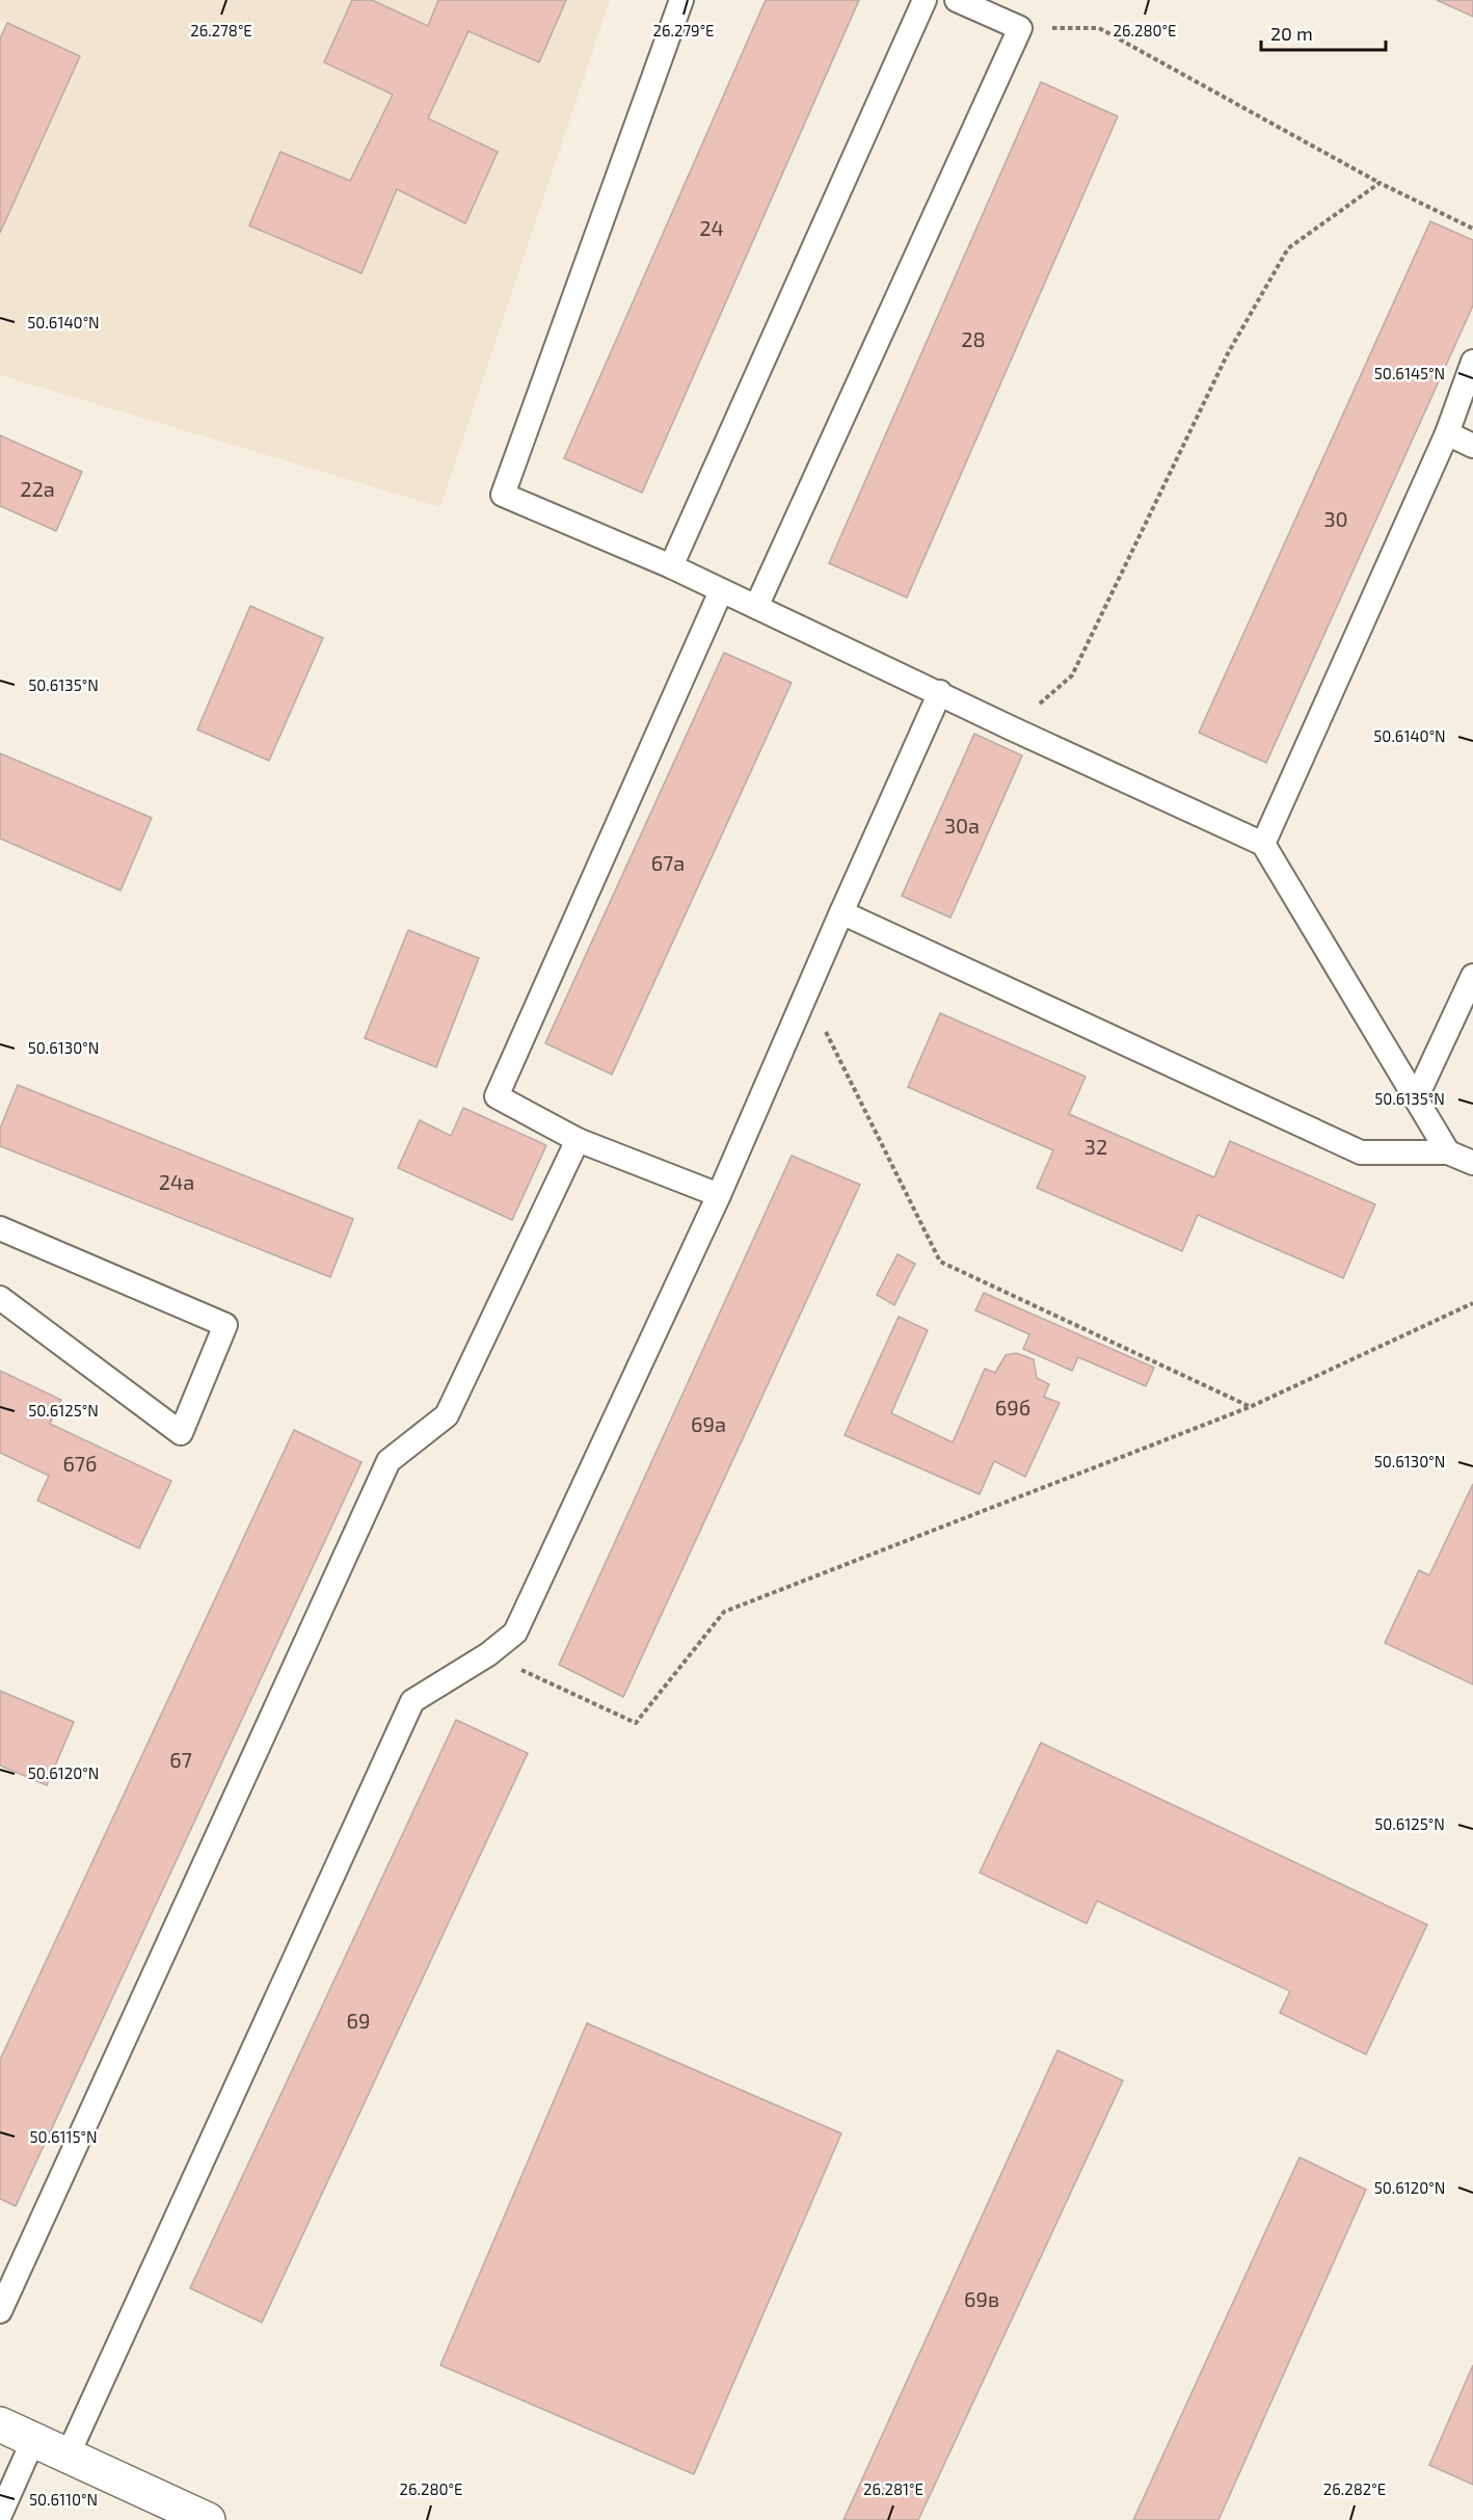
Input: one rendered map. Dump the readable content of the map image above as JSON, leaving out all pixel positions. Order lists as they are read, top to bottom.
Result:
{
  "house_numbers": [
    "24",
    "28",
    "22а",
    "30",
    "30а",
    "67а",
    "32",
    "24а",
    "69б",
    "69а",
    "67б",
    "67",
    "69",
    "69в"
  ],
  "scale_bar": "20 m",
  "coordinates": [
    "26.278°E",
    "26.279°E",
    "26.280°E",
    "50.6140°N",
    "50.6145°N",
    "50.6135°N",
    "50.6130°N",
    "50.6125°N",
    "50.6120°N",
    "50.6115°N",
    "26.281°E",
    "26.282°E",
    "50.6110°N"
  ]
}
